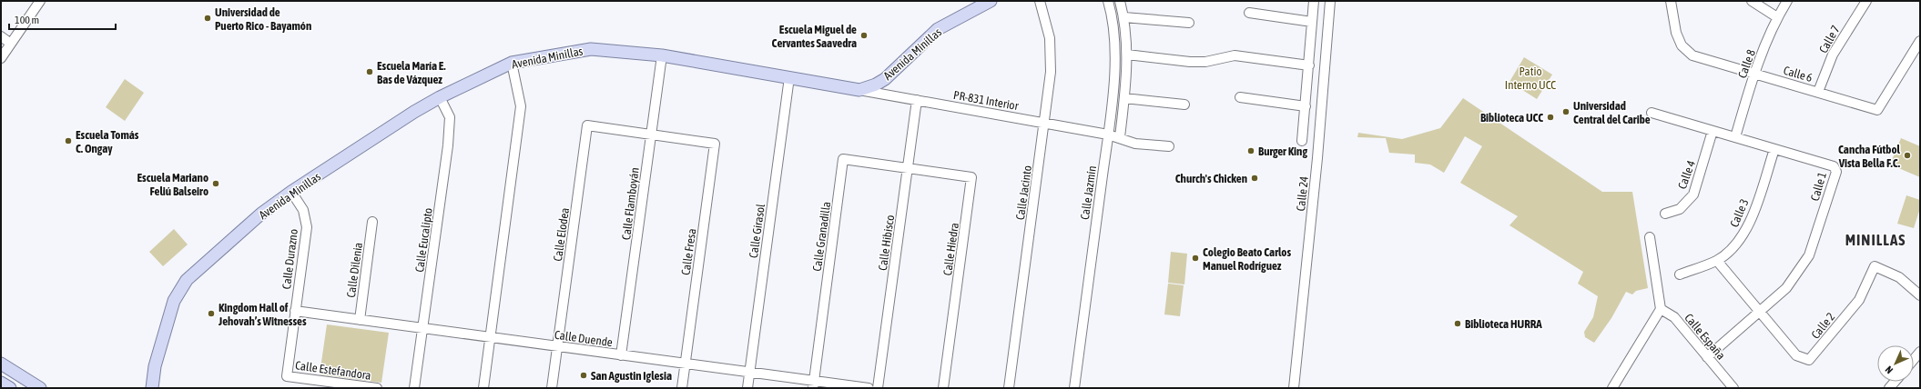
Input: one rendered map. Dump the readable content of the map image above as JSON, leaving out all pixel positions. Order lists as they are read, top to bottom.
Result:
{
  "streets": {
    "main road": ["Avenida Minillas"],
    "street": [
      "Calle 7",
      "Calle 8",
      "Calle 6",
      "PR-831 Interior",
      "Calle 4",
      "Calle 1",
      "Calle Jacinto",
      "Calle Jazmín",
      "Calle 24",
      "Calle Flamboyán",
      "Calle 3",
      "Calle Girasol",
      "Calle Elodea",
      "Calle Granadilla",
      "Calle Eucalipto",
      "Calle Hibisco",
      "Calle Hiedra",
      "Calle Fresa",
      "Calle Durazno",
      "Calle Dilenia",
      "Calle 2",
      "Calle España",
      "Calle Duende",
      "Calle Estefandora"
    ]
  },
  "crossings": [
    ["Calle 7", "Calle 6"],
    ["Avenida Minillas", "PR-831 Interior"],
    ["Avenida Minillas", "Calle Flamboyán"],
    ["Avenida Minillas", "Calle Girasol"],
    ["Avenida Minillas", "Calle Eucalipto"],
    ["Avenida Minillas", "Calle Durazno"],
    ["Calle 8", "Calle 6"],
    ["Calle 8", "Calle 1"],
    ["PR-831 Interior", "Calle Jacinto"],
    ["PR-831 Interior", "Calle Jazmín"],
    ["PR-831 Interior", "Calle Hibisco"],
    ["Calle 4", "Calle 1"],
    ["Calle 1", "Calle 3"],
    ["Calle 1", "Calle 2"],
    ["Calle 1", "Calle España"],
    ["Calle Flamboyán", "Calle Elodea"],
    ["Calle Flamboyán", "Calle Fresa"],
    ["Calle Flamboyán", "Calle Duende"],
    ["Calle Girasol", "Calle Duende"],
    ["Calle Elodea", "Calle Fresa"],
    ["Calle Elodea", "Calle Duende"],
    ["Calle Granadilla", "Calle Hibisco"],
    ["Calle Granadilla", "Calle Hiedra"],
    ["Calle Granadilla", "Calle Duende"],
    ["Calle Eucalipto", "Calle Duende"],
    ["Calle Hibisco", "Calle Hiedra"],
    ["Calle Fresa", "Calle Duende"],
    ["Calle Durazno", "Calle Duende"],
    ["Calle Durazno", "Calle Estefandora"],
    ["Calle Dilenia", "Calle Duende"]
  ],
  "districts": ["MINILLAS"],
  "parks": ["Patio Interno UCC"],
  "places": [
    "Universidad de Puerto Rico - Bayamón",
    "Escuela Miguel de Cervantes Saavedra",
    "Escuela María E. Bas de Vázquez",
    "Universidad Central del Caribe",
    "Biblioteca UCC",
    "Escuela Tomás C. Ongay",
    "Burger King",
    "Cancha Fútbol Vista Bella F.C.",
    "Church's Chicken",
    "Escuela Mariano Feliú Balseiro",
    "Colegio Beato Carlos Manuel Rodríguez",
    "Kingdom Hall of Jehovah’s Witnesses",
    "Biblioteca HURRA",
    "San Agustin Iglesia"
  ],
  "scale_bar": "100 m",
  "north": "bottom left"
}
